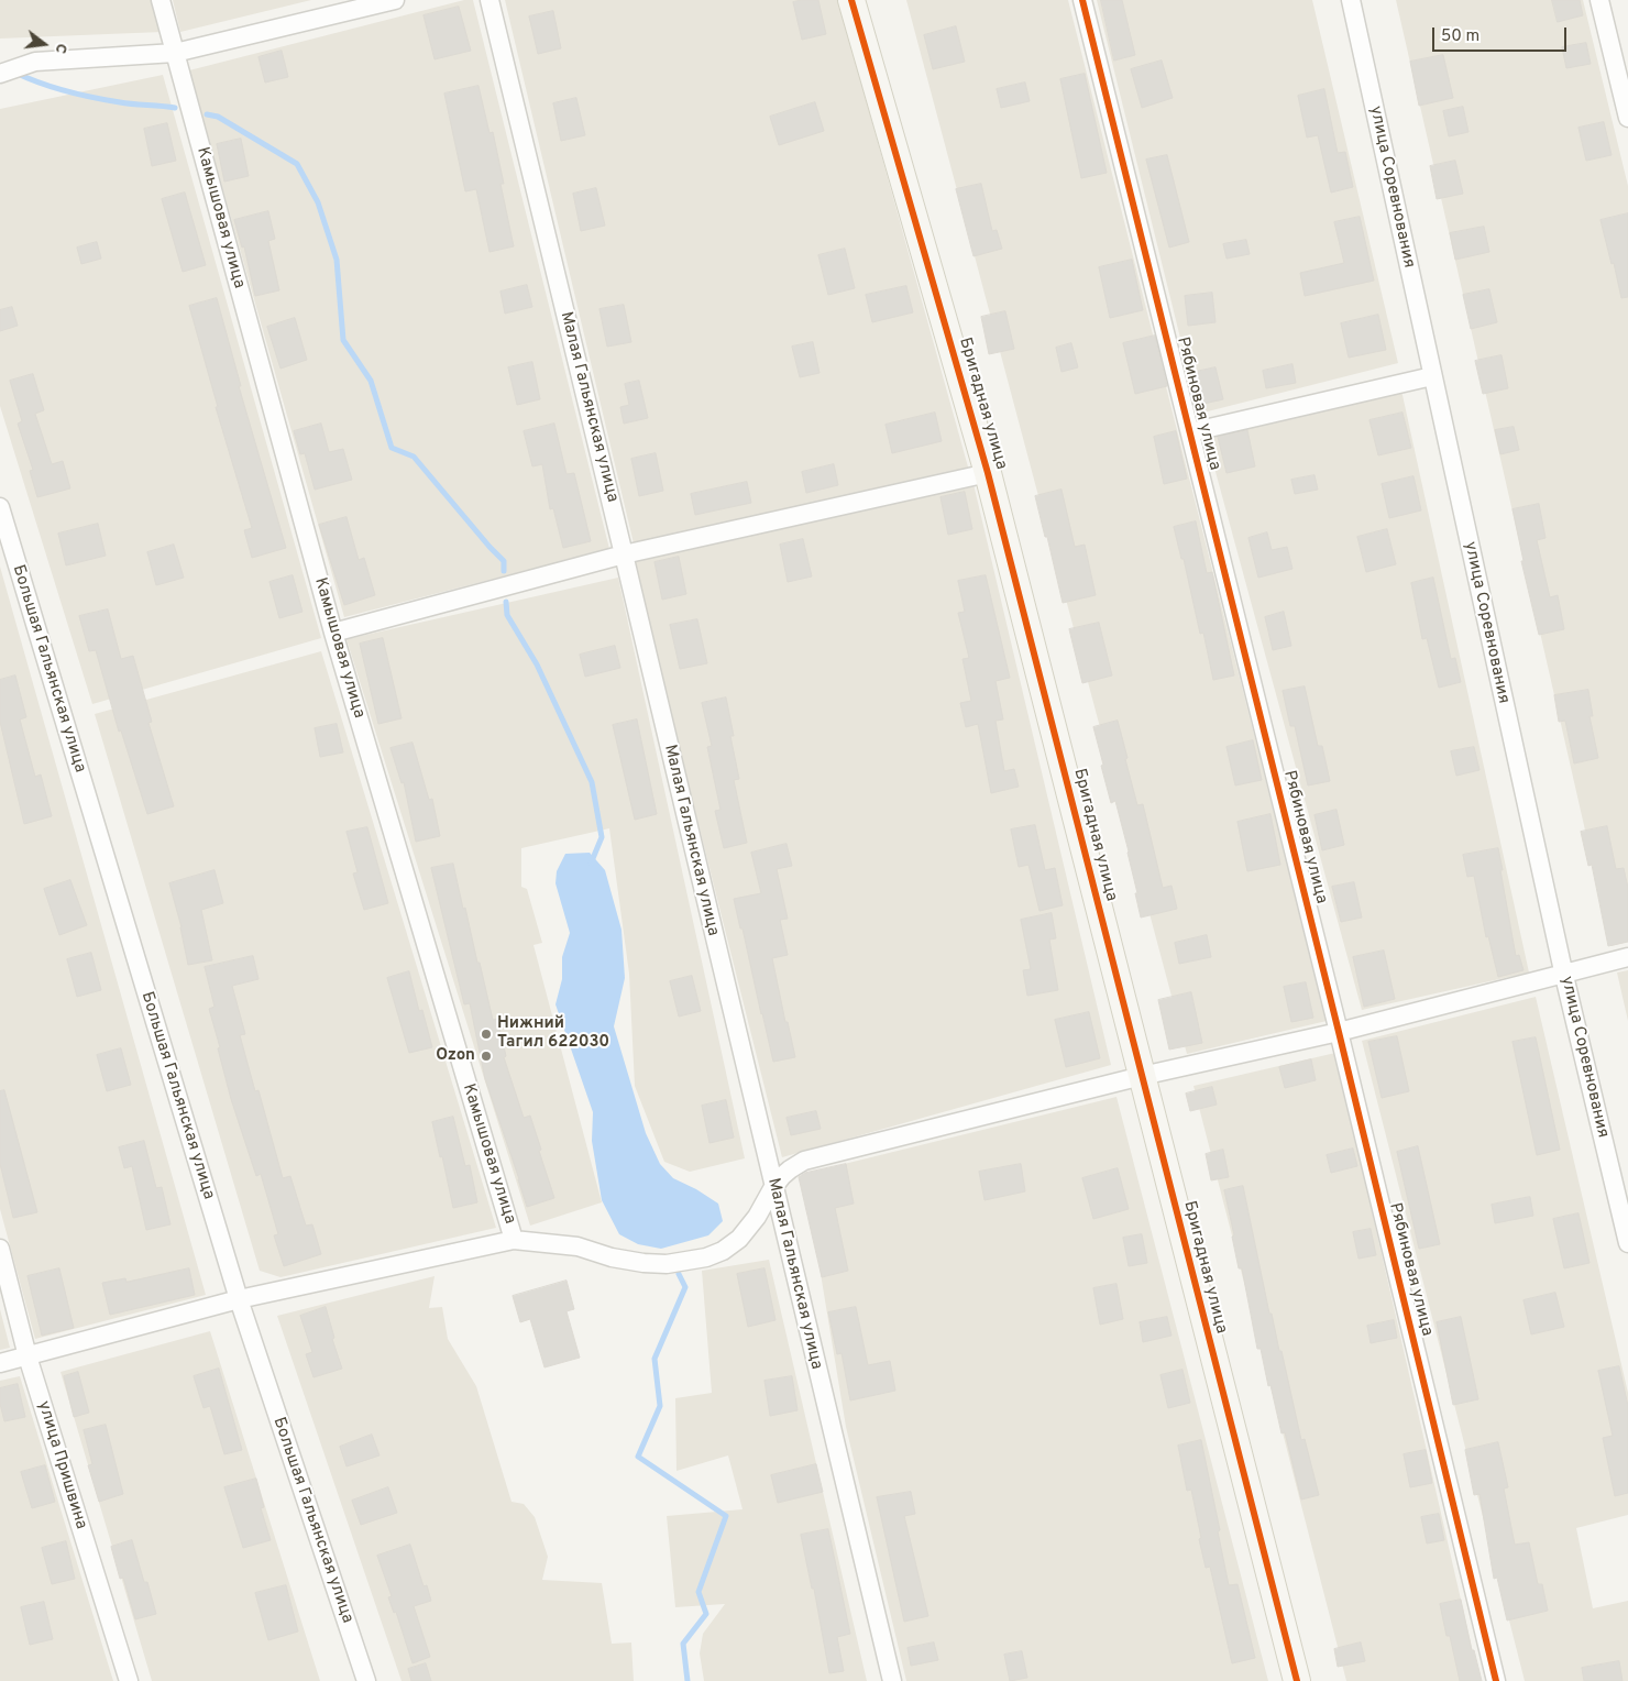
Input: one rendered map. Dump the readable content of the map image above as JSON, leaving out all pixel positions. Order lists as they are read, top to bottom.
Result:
{
  "streets": {
    "street": [
      "улица Соревнования",
      "Камышовая улица",
      "Бригадная улица",
      "Рябиновая улица",
      "Малая Гальянская улица",
      "Большая Гальянская улица",
      "улица Пришвина"
    ]
  },
  "places": ["Нижний Тагил 622030", "Ozon"],
  "scale_bar": "50 m",
  "north": "right"
}
